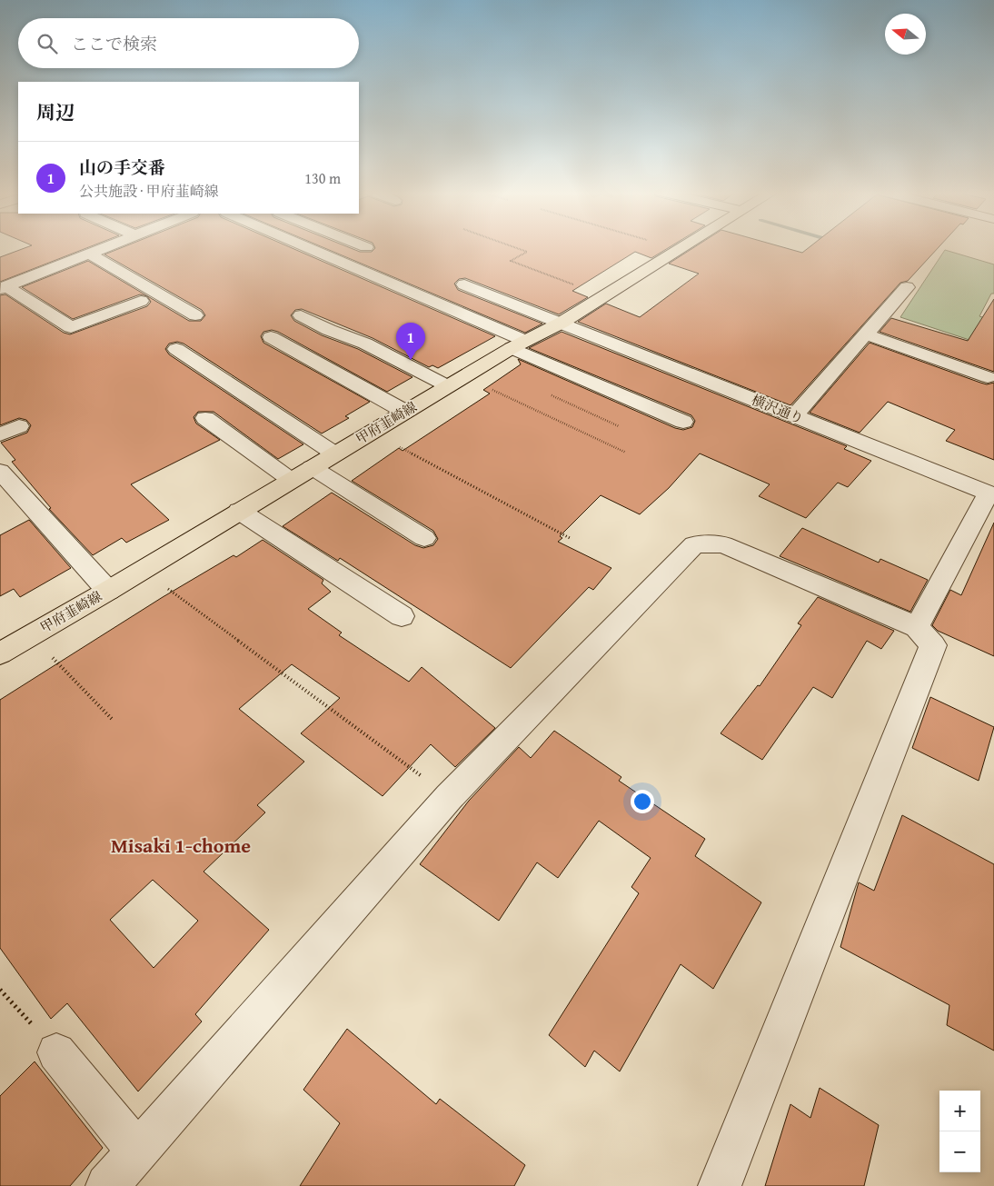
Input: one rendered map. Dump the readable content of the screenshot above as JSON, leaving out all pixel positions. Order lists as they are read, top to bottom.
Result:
{
  "streets": {
    "main road": ["甲府韮崎線"],
    "street": ["横沢通り"]
  },
  "crossings": [
    ["横沢通り", "甲府韮崎線"]
  ],
  "districts": ["Misaki 1-chome"],
  "north": "left",
  "page": {
    "search": "ここで検索",
    "heading": "周辺",
    "list": [
      {
        "mark": "1",
        "name": "山の手交番",
        "note": "公共施設 · 甲府韮崎線",
        "value": "130 m"
      }
    ],
    "pins": "1",
    "map_buttons": ["+", "−"]
  }
}
